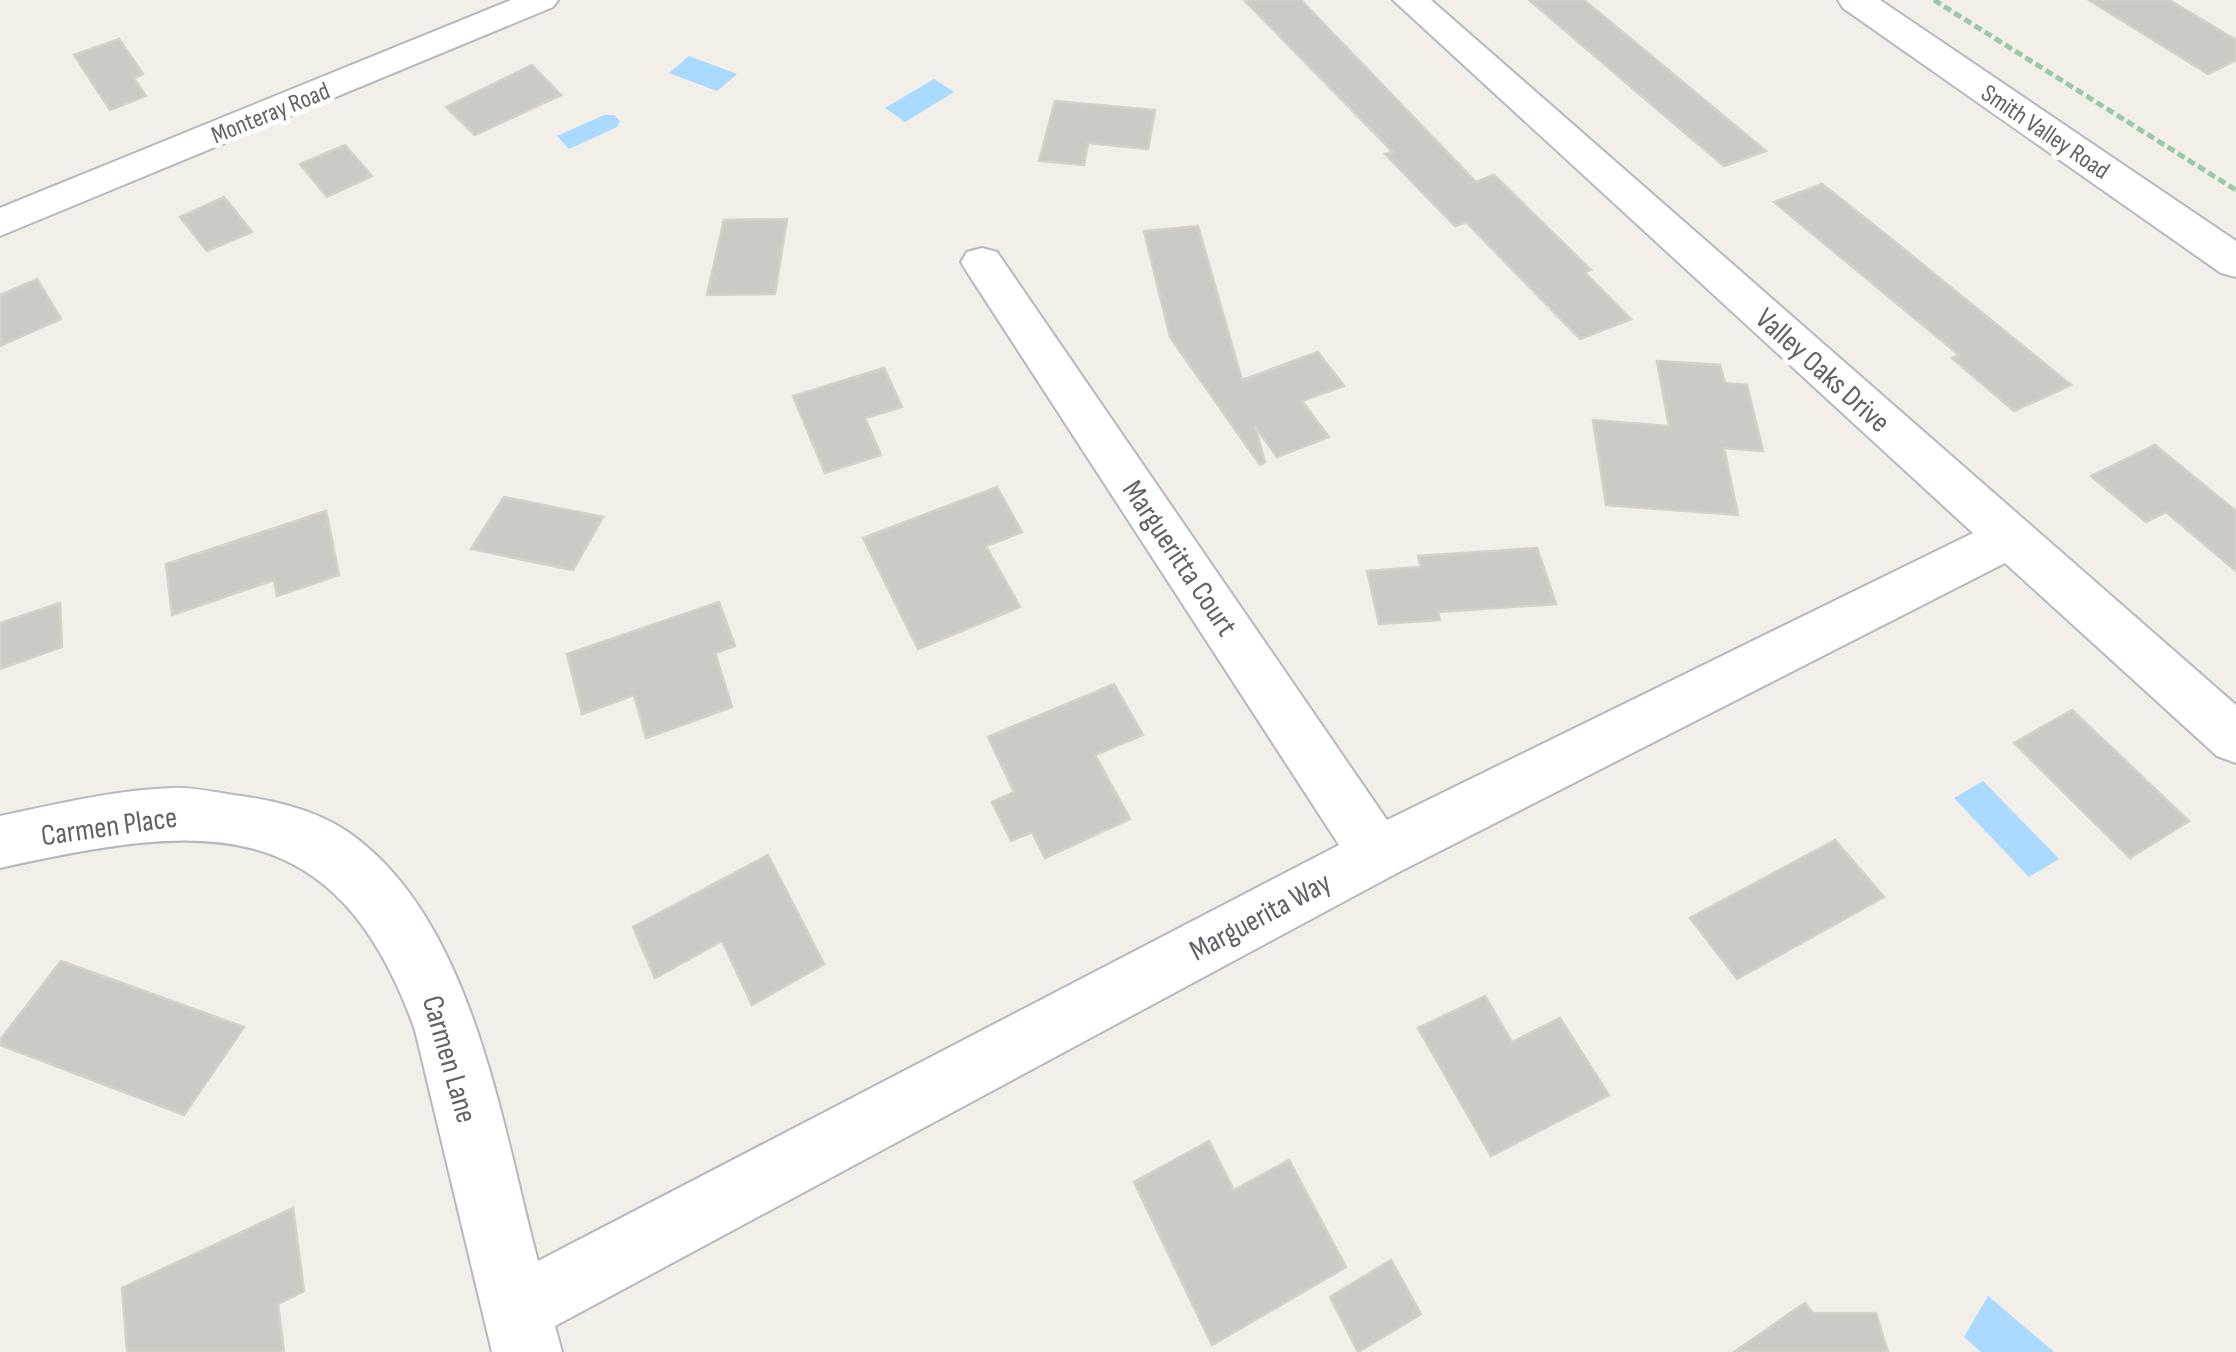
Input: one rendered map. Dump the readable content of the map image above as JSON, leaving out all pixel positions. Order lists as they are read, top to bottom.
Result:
{
  "streets": {
    "main road": ["Smith Valley Road"],
    "street": [
      "Monteray Road",
      "Valley Oaks Drive",
      "Margueritta Court",
      "Carmen Place",
      "Marguerita Way",
      "Carmen Lane"
    ]
  },
  "crossings": [
    ["Valley Oaks Drive", "Marguerita Way"],
    ["Margueritta Court", "Marguerita Way"],
    ["Carmen Place", "Carmen Lane"],
    ["Marguerita Way", "Carmen Lane"]
  ]
}
